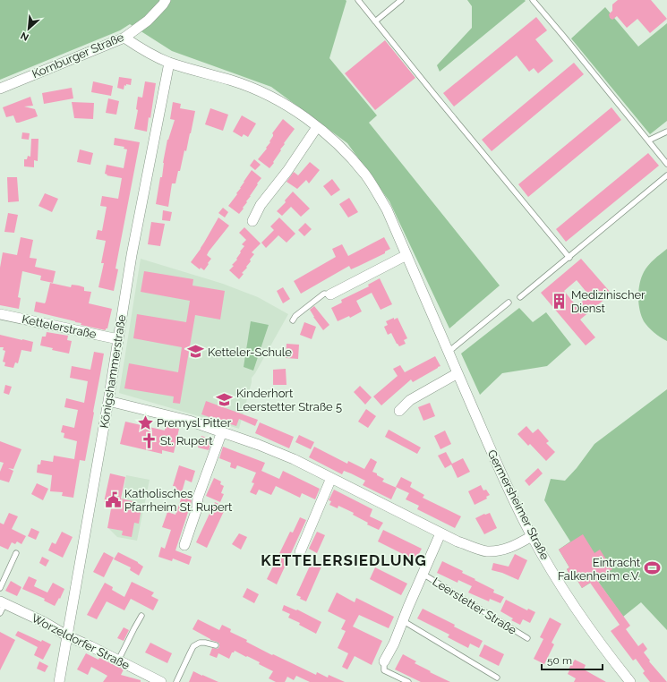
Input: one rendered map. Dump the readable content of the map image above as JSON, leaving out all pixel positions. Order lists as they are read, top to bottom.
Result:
{
  "streets": {
    "street": [
      "Kornburger Straße",
      "Kettelerstraße",
      "Königshammerstraße",
      "Germersheimer Straße",
      "Leerstetter Straße",
      "Worzeldorfer Straße"
    ]
  },
  "crossings": [
    ["Kornburger Straße", "Germersheimer Straße"],
    ["Kettelerstraße", "Königshammerstraße"],
    ["Königshammerstraße", "Germersheimer Straße"],
    ["Königshammerstraße", "Worzeldorfer Straße"]
  ],
  "districts": ["KETTELERSIEDLUNG"],
  "places": {
    "building": ["Medizinischer Dienst"],
    "school or university": ["Ketteler-Schule", "Kinderhort Leerstetter Straße 5"],
    "place": ["Premysl Pitter"],
    "church": ["St. Rupert"],
    "public building": ["Katholisches Pfarrheim St. Rupert"],
    "sports": ["Eintracht Falkenheim e.V."]
  },
  "scale_bar": "50 m",
  "north": "bottom left"
}
